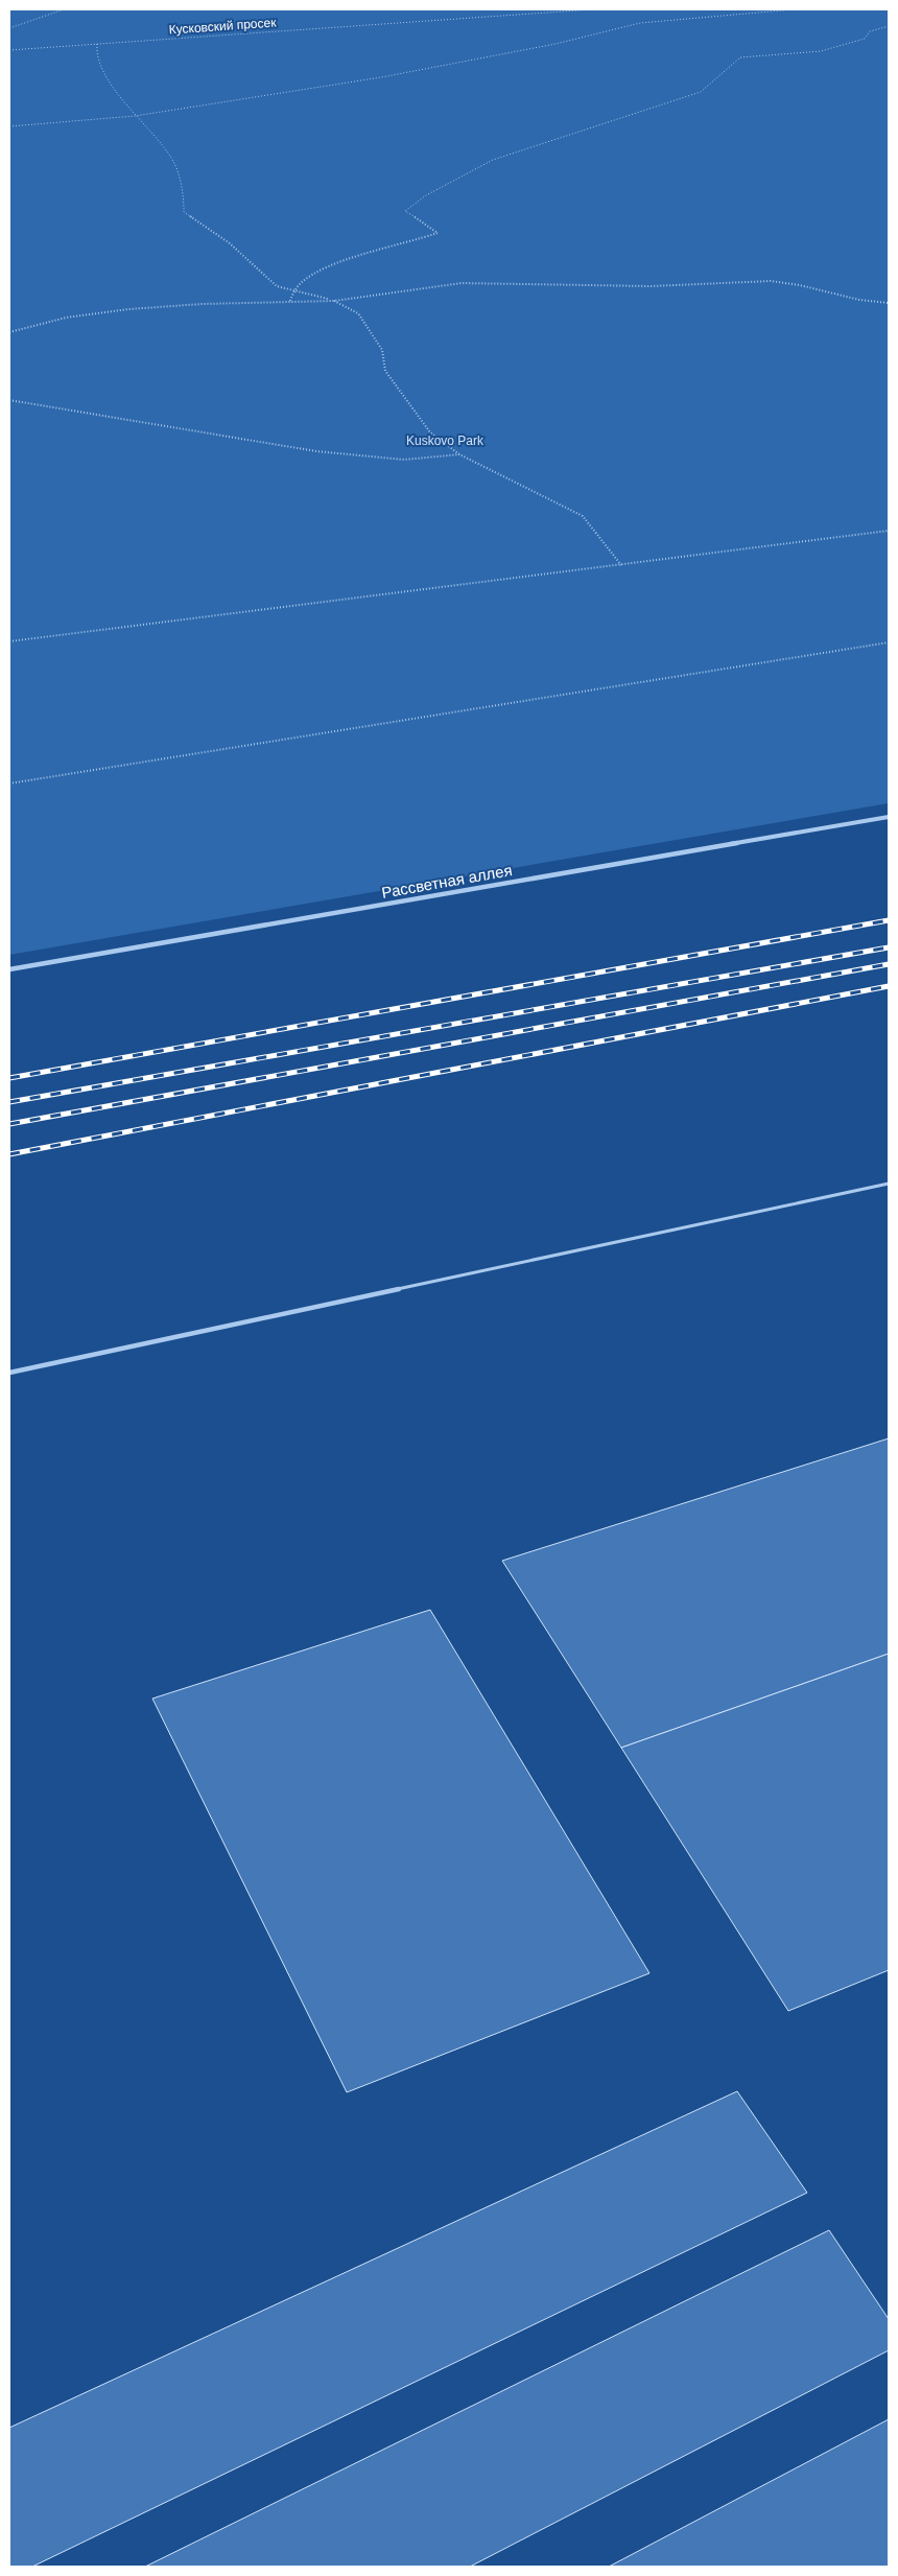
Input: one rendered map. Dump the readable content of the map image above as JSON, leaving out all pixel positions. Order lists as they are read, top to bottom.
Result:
{
  "streets": {
    "street": ["Рассветная аллея"],
    "path": ["Кусковский просек"]
  },
  "parks": ["Kuskovo Park"]
}
